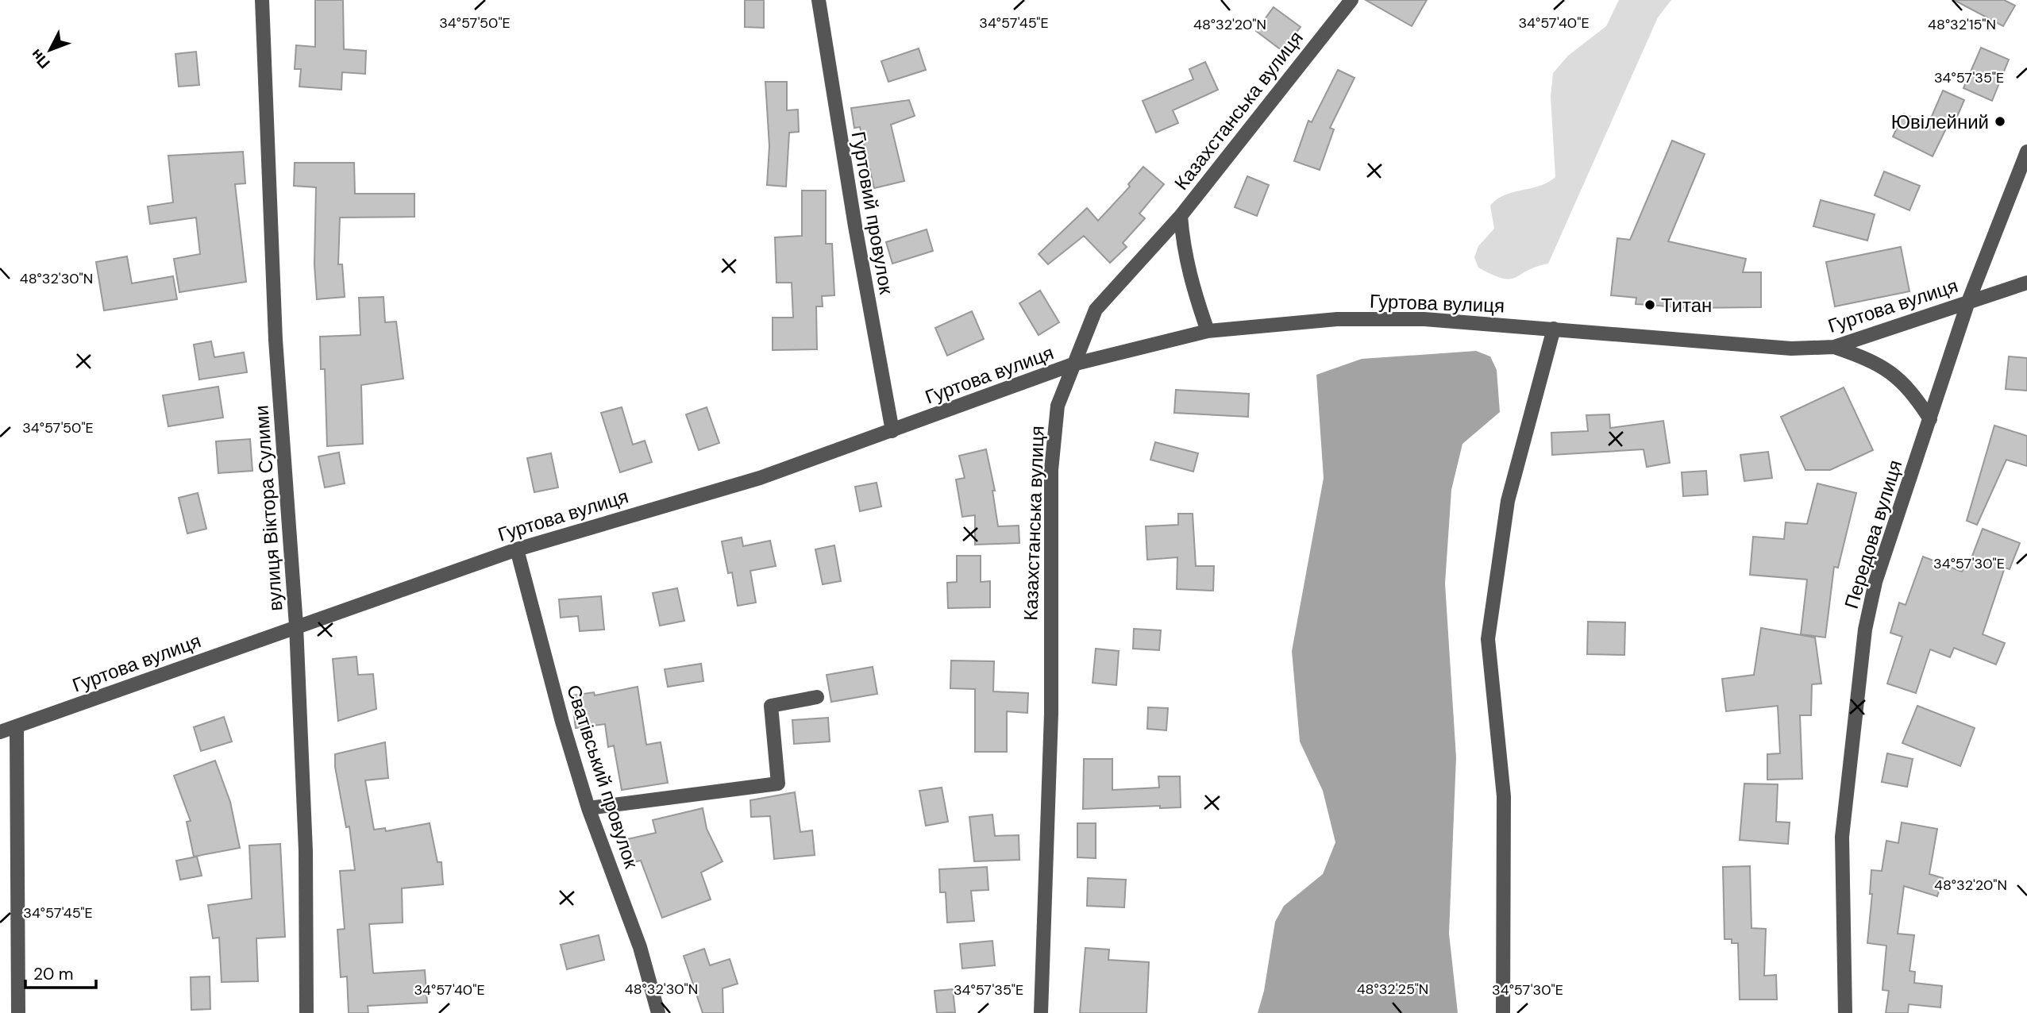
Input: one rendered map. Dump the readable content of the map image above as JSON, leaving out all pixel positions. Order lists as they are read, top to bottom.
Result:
{
  "streets": {
    "street": [
      "Казахстанська вулиця",
      "Гуртовий провулок",
      "Гуртова вулиця",
      "вулиця Віктора Сулими",
      "Передова вулиця",
      "Сватівський провулок"
    ]
  },
  "crossings": [
    ["Казахстанська вулиця", "Гуртова вулиця"],
    ["Гуртовий провулок", "Гуртова вулиця"],
    ["Гуртова вулиця", "вулиця Віктора Сулими"],
    ["Гуртова вулиця", "Передова вулиця"],
    ["Гуртова вулиця", "Сватівський провулок"]
  ],
  "places": ["Ювілейний", "Титан"],
  "scale_bar": "20 m",
  "north": "bottom left",
  "coordinates": [
    "34°57'50\"E",
    "34°57'45\"E",
    "34°57'40\"E",
    "48°32'20\"N",
    "48°32'15\"N",
    "34°57'35\"E",
    "48°32'30\"N",
    "34°57'30\"E",
    "48°32'25\"N"
  ]
}
